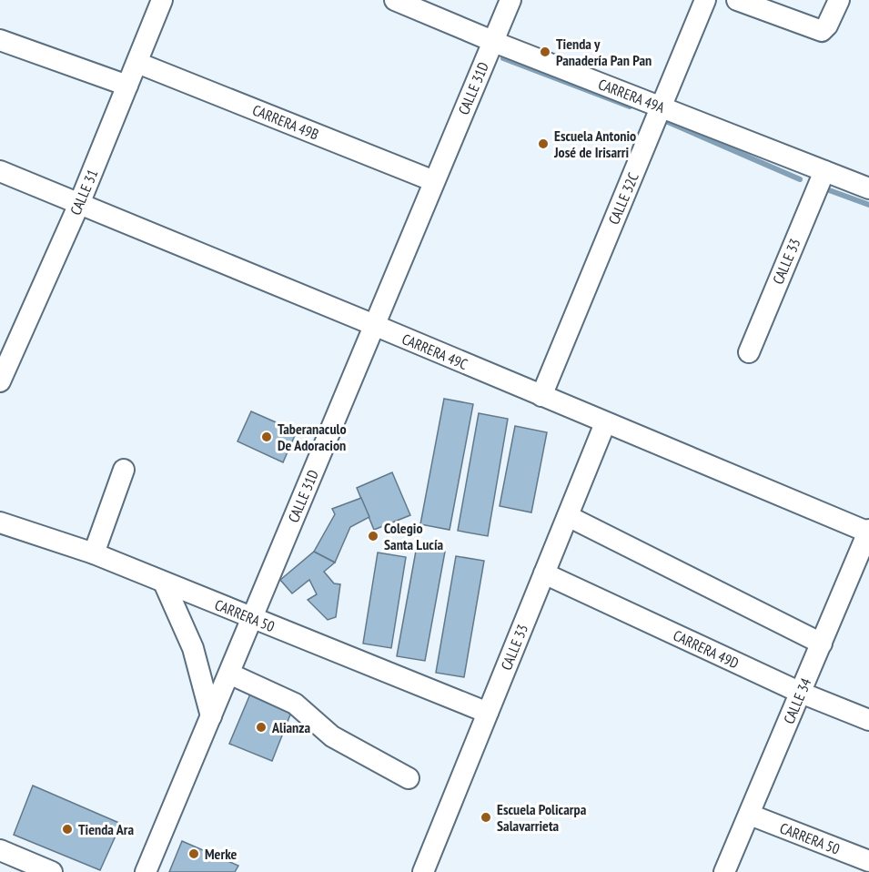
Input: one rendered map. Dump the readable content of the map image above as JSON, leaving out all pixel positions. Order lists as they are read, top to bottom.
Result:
{
  "streets": {
    "street": [
      "CALLE 31D",
      "CARRERA 49A",
      "CARRERA 49B",
      "CALLE 31",
      "CALLE 32C",
      "CALLE 33",
      "CARRERA 49C",
      "CARRERA 50",
      "CARRERA 49D",
      "CALLE 34"
    ]
  },
  "crossings": [
    ["CALLE 31D", "CARRERA 49A"],
    ["CALLE 31D", "CARRERA 49B"],
    ["CALLE 31D", "CARRERA 49C"],
    ["CALLE 31D", "CARRERA 50"],
    ["CARRERA 49A", "CALLE 32C"],
    ["CARRERA 49A", "CALLE 33"],
    ["CARRERA 49B", "CALLE 31"],
    ["CALLE 31", "CARRERA 49C"],
    ["CALLE 32C", "CARRERA 49C"],
    ["CALLE 33", "CARRERA 49C"],
    ["CALLE 33", "CARRERA 50"],
    ["CALLE 33", "CARRERA 49D"],
    ["CARRERA 49C", "CALLE 34"],
    ["CARRERA 50", "CALLE 34"],
    ["CARRERA 49D", "CALLE 34"]
  ],
  "places": [
    "Tienda y Panadería Pan Pan",
    "Escuela Antonio José de Irisarri",
    "Taberanaculo De Adoracion",
    "Colegio Santa Lucía",
    "Alianza",
    "Escuela Policarpa Salavarrieta",
    "Tienda Ara",
    "Merke"
  ]
}
